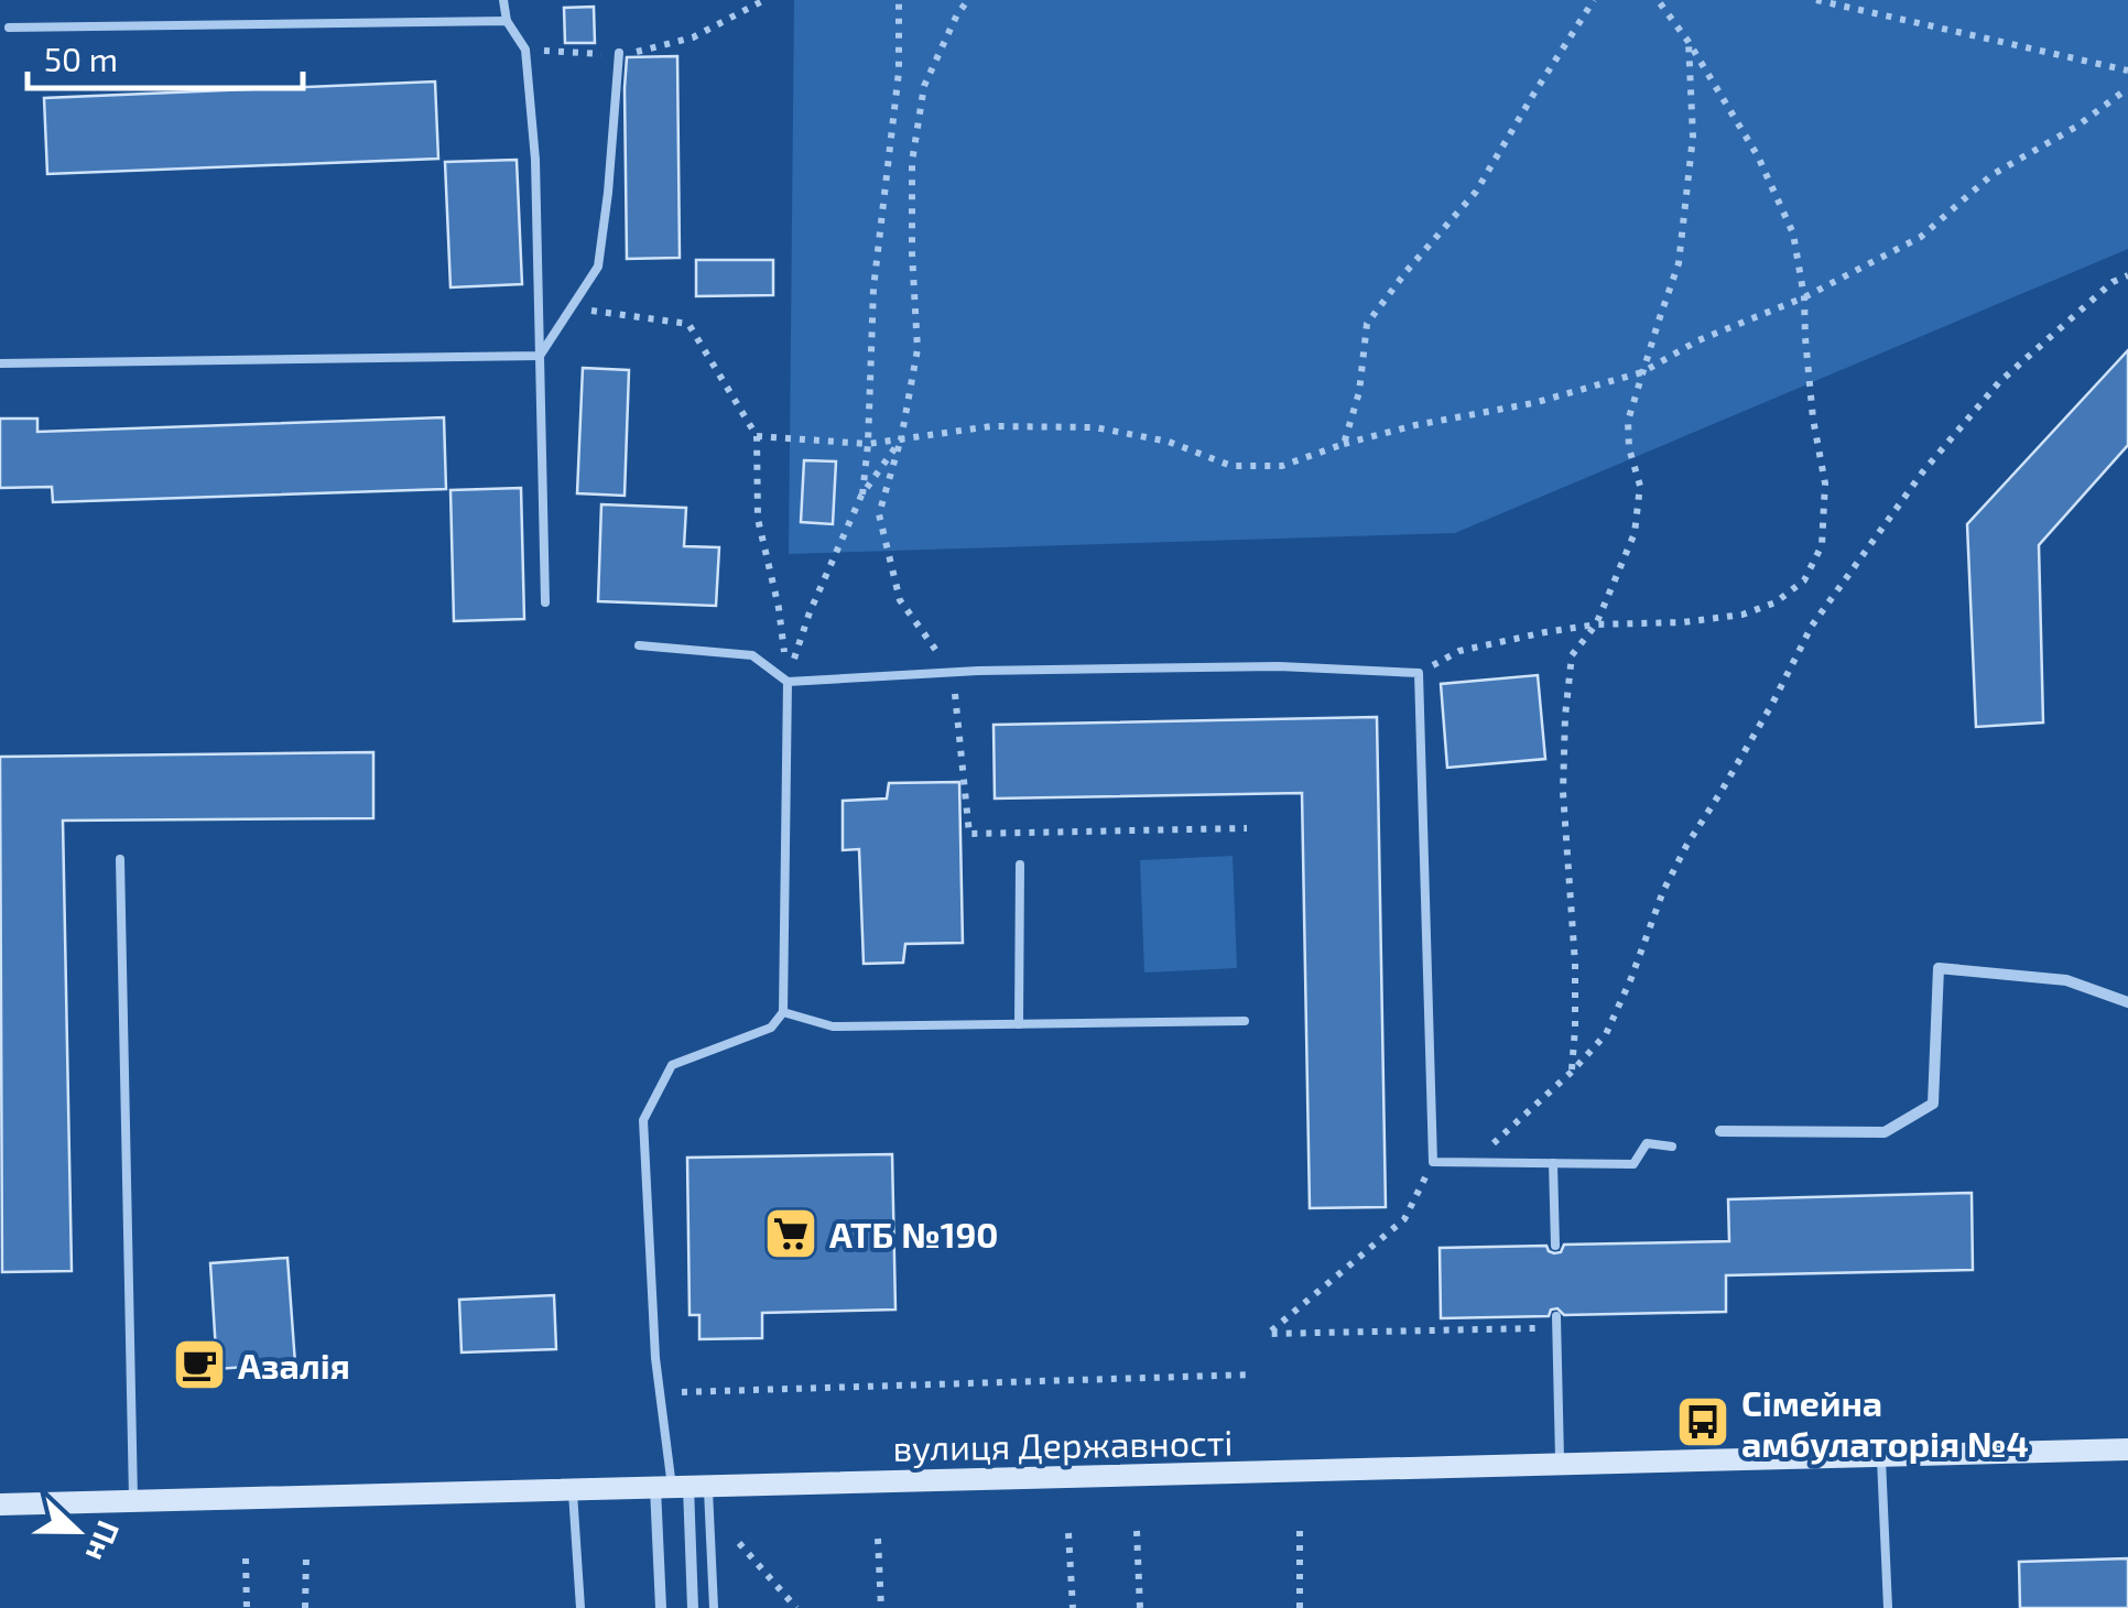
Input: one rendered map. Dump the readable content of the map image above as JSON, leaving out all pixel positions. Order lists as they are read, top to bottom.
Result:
{
  "streets": {
    "street": ["вулиця Державності"]
  },
  "places": {
    "supermarket": ["АТБ №190"],
    "cafe": ["Азалія"],
    "bus stop": ["Сімейна амбулаторія №4"]
  },
  "scale_bar": "50 m",
  "north": "right"
}
